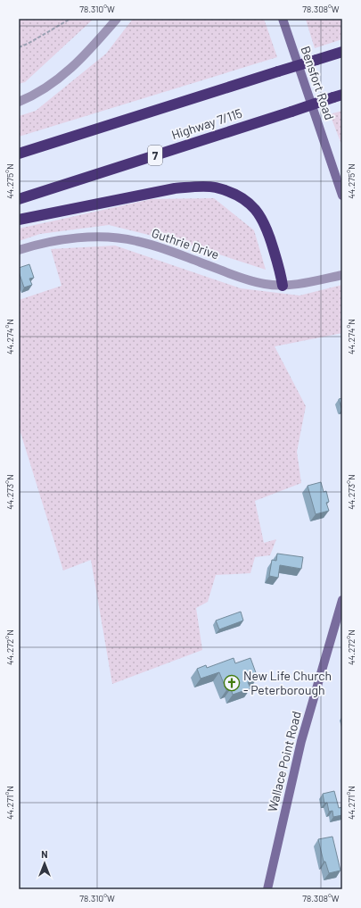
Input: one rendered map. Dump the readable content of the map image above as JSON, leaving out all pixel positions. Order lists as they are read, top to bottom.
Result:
{
  "streets": {
    "highway": ["Highway 7/115", "7"],
    "main road": ["Bensfort Road", "Wallace Point Road"],
    "street": ["Guthrie Drive"]
  },
  "places": {
    "church": ["New Life Church - Peterborough"]
  },
  "north": "top",
  "coordinates": [
    "78.310°W",
    "78.308°W",
    "44.275°N",
    "44.274°N",
    "44.273°N",
    "44.272°N",
    "44.271°N"
  ]
}
